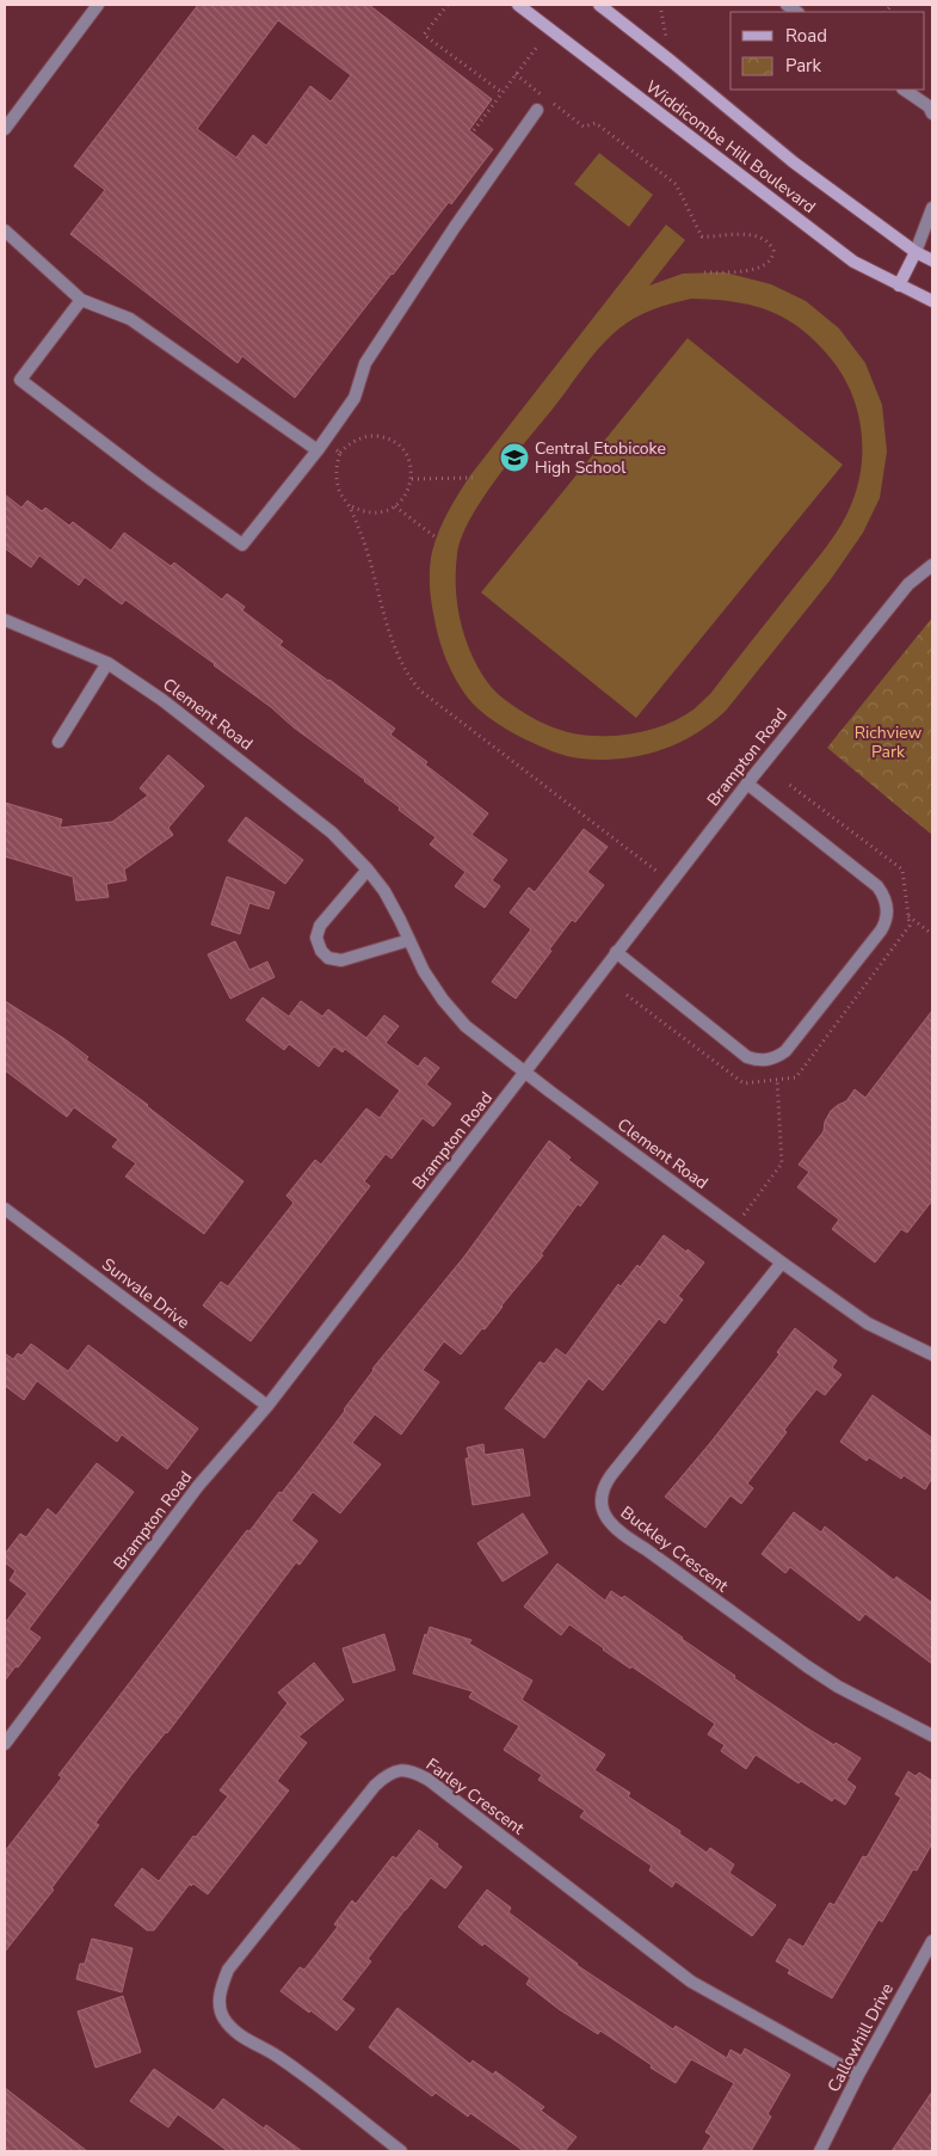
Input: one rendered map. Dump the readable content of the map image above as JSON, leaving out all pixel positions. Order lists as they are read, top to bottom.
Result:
{
  "streets": {
    "street": [
      "Widdicombe Hill Boulevard",
      "Clement Road",
      "Brampton Road",
      "Sunvale Drive",
      "Buckley Crescent",
      "Farley Crescent",
      "Callowhill Drive"
    ]
  },
  "crossings": [
    ["Clement Road", "Brampton Road"],
    ["Clement Road", "Buckley Crescent"],
    ["Brampton Road", "Sunvale Drive"],
    ["Farley Crescent", "Callowhill Drive"]
  ],
  "parks": ["Richview Park"],
  "places": {
    "school or university": ["Central Etobicoke High School"]
  },
  "legend": ["Road", "Park"]
}
